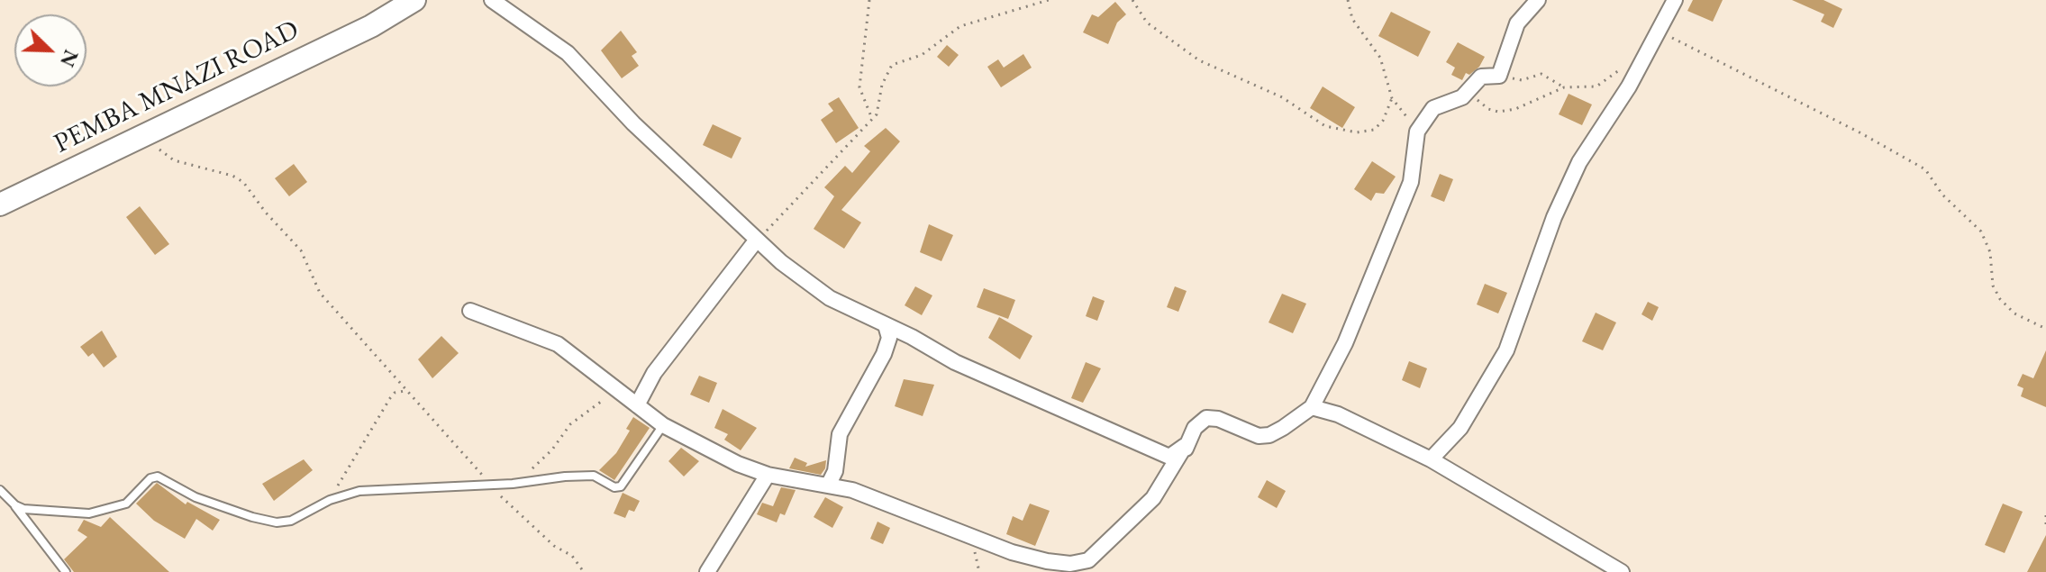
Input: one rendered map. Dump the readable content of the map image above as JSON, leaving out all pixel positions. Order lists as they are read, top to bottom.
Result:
{
  "streets": {
    "main road": ["PEMBA MNAZI ROAD"]
  },
  "north": "bottom right"
}
